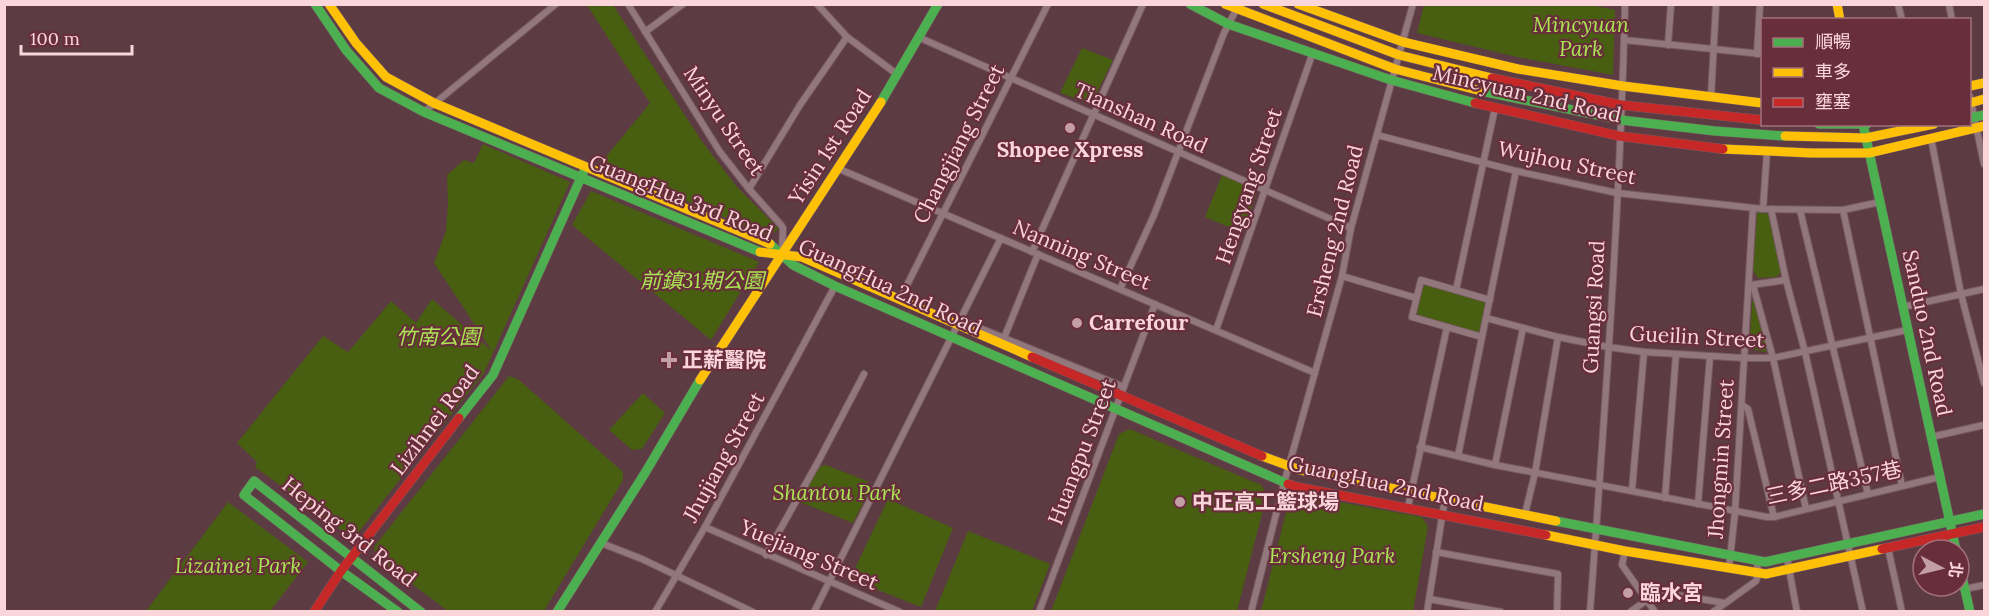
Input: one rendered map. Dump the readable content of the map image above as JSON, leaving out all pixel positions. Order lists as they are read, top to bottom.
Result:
{
  "streets": {
    "street": [
      "Mincyuan 2nd Road",
      "Tianshan Road",
      "Minyu Street",
      "Changjiang Street",
      "Yisin 1st Road",
      "Wujhou Street",
      "Hengyang Street",
      "GuangHua 3rd Road",
      "Ersheng 2nd Road",
      "Nanning Street",
      "GuangHua 2nd Road",
      "Guangsi Road",
      "Sanduo 2nd Road",
      "Gueilin Street",
      "Lizihnei Road",
      "Huangpu Street",
      "Jhujiang Street",
      "Jhongmin Street",
      "三多二路357巷",
      "Heping 3rd Road",
      "Yuejiang Street"
    ]
  },
  "crossings": [
    ["Mincyuan 2nd Road", "Hengyang Street"],
    ["Mincyuan 2nd Road", "Ersheng 2nd Road"],
    ["Mincyuan 2nd Road", "Guangsi Road"],
    ["Mincyuan 2nd Road", "Sanduo 2nd Road"],
    ["Tianshan Road", "Changjiang Street"],
    ["Tianshan Road", "Yisin 1st Road"],
    ["Tianshan Road", "Hengyang Street"],
    ["Tianshan Road", "Ersheng 2nd Road"],
    ["Minyu Street", "Yisin 1st Road"],
    ["Minyu Street", "GuangHua 3rd Road"],
    ["Minyu Street", "GuangHua 2nd Road"],
    ["Changjiang Street", "Nanning Street"],
    ["Changjiang Street", "GuangHua 2nd Road"],
    ["Yisin 1st Road", "GuangHua 3rd Road"],
    ["Yisin 1st Road", "Nanning Street"],
    ["Yisin 1st Road", "GuangHua 2nd Road"],
    ["Wujhou Street", "Ersheng 2nd Road"],
    ["Wujhou Street", "Guangsi Road"],
    ["Wujhou Street", "Sanduo 2nd Road"],
    ["Wujhou Street", "Jhongmin Street"],
    ["Hengyang Street", "Nanning Street"],
    ["GuangHua 3rd Road", "GuangHua 2nd Road"],
    ["GuangHua 3rd Road", "Lizihnei Road"],
    ["Ersheng 2nd Road", "Nanning Street"],
    ["Ersheng 2nd Road", "GuangHua 2nd Road"],
    ["Nanning Street", "Huangpu Street"],
    ["GuangHua 2nd Road", "Guangsi Road"],
    ["GuangHua 2nd Road", "Sanduo 2nd Road"],
    ["GuangHua 2nd Road", "Huangpu Street"],
    ["GuangHua 2nd Road", "Jhujiang Street"],
    ["GuangHua 2nd Road", "Jhongmin Street"],
    ["Guangsi Road", "Gueilin Street"],
    ["Guangsi Road", "三多二路357巷"],
    ["Sanduo 2nd Road", "Gueilin Street"],
    ["Sanduo 2nd Road", "三多二路357巷"],
    ["Gueilin Street", "Jhongmin Street"],
    ["Lizihnei Road", "Heping 3rd Road"],
    ["Jhujiang Street", "Yuejiang Street"],
    ["Jhongmin Street", "三多二路357巷"]
  ],
  "parks": [
    "Mincyuan Park",
    "前鎮31期公園",
    "竹南公園",
    "Shantou Park",
    "Ersheng Park",
    "Lizainei Park"
  ],
  "places": {
    "other": [
      "Shopee Xpress",
      "Carrefour",
      "中正高工籃球場",
      "臨水宮"
    ],
    "health": ["正薪醫院"]
  },
  "legend": ["順暢", "車多", "壅塞"],
  "scale_bar": "100 m",
  "north": "right"
}
